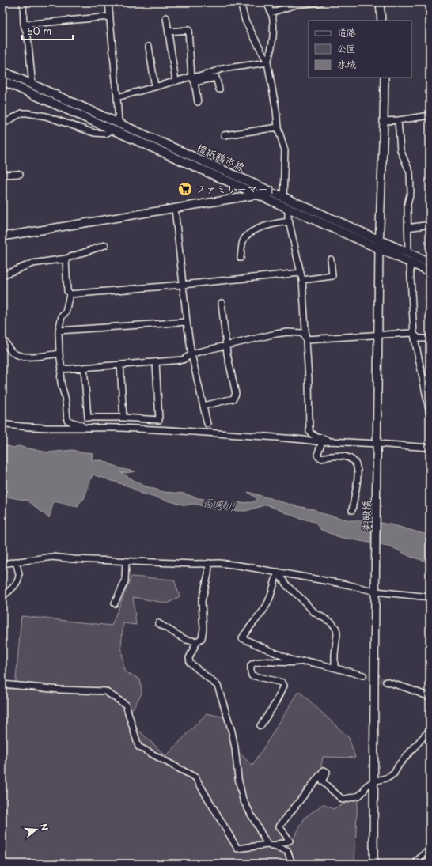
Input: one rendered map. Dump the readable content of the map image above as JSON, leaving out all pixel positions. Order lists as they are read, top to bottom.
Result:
{
  "streets": {
    "main road": ["檀紙鶴市線"],
    "street": ["御殿橋"]
  },
  "crossings": [
    ["檀紙鶴市線", "御殿橋"]
  ],
  "water": ["香東川"],
  "places": {
    "supermarket": ["ファミリーマート"]
  },
  "legend": ["道路", "公園", "水域"],
  "scale_bar": "50 m",
  "north": "right"
}
